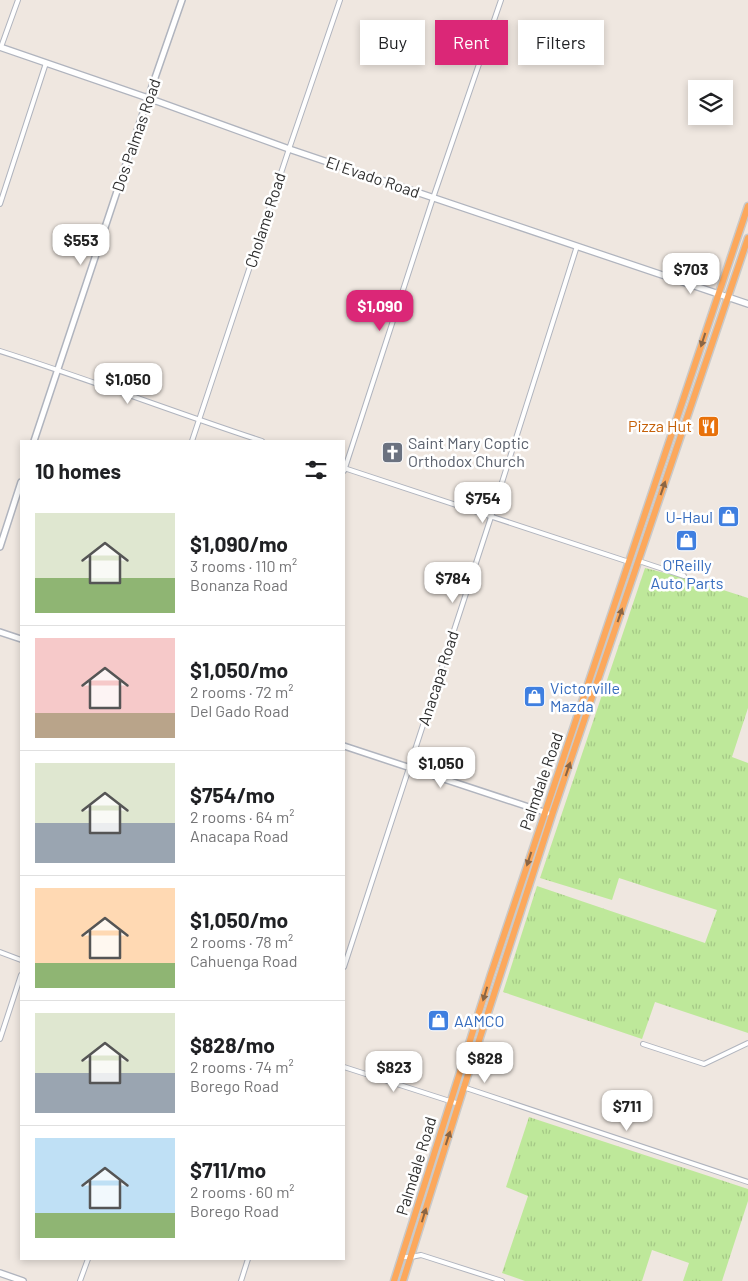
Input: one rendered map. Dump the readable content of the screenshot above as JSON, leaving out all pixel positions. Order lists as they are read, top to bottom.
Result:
{
  "streets": {
    "highway": ["Palmdale Road"],
    "main road": ["El Evado Road"],
    "street": ["Dos Palmas Road", "Cholame Road", "Anacapa Road"]
  },
  "crossings": [
    ["Dos Palmas Road", "El Evado Road"],
    ["El Evado Road", "Cholame Road"],
    ["El Evado Road", "Anacapa Road"],
    ["El Evado Road", "Palmdale Road"]
  ],
  "places": {
    "restaurant": ["Pizza Hut"],
    "church": ["Saint Mary Coptic Orthodox Church"],
    "shop": [
      "U-Haul",
      "O'Reilly Auto Parts",
      "Victorville Mazda",
      "AAMCO"
    ]
  },
  "page": {
    "chip": ["Buy", "Rent", "Filters"],
    "price": [
      "$553",
      "$703",
      "$1,090",
      "$1,050",
      "$754",
      "$784",
      "$1,050",
      "$828",
      "$823",
      "$711"
    ],
    "heading": "10 homes",
    "list": [
      {
        "name": "$1,090/mo",
        "note": "3 rooms · 110 m² · Bonanza Road"
      },
      {
        "name": "$1,050/mo",
        "note": "2 rooms · 72 m² · Del Gado Road"
      },
      {
        "name": "$754/mo",
        "note": "2 rooms · 64 m² · Anacapa Road"
      },
      {
        "name": "$1,050/mo",
        "note": "2 rooms · 78 m² · Cahuenga Road"
      },
      {
        "name": "$828/mo",
        "note": "2 rooms · 74 m² · Borego Road"
      },
      {
        "name": "$711/mo",
        "note": "2 rooms · 60 m² · Borego Road"
      }
    ]
  }
}
